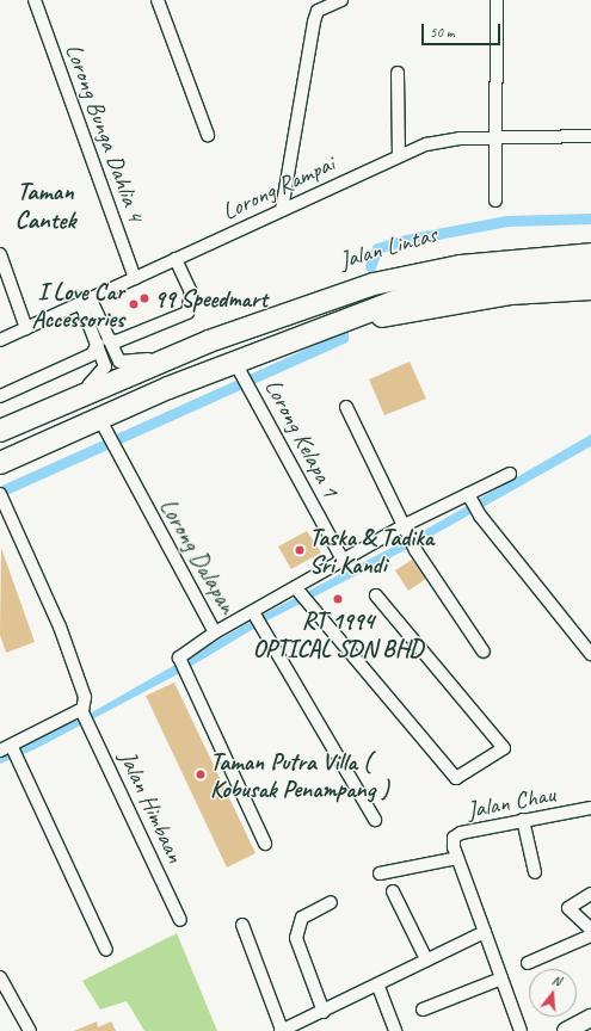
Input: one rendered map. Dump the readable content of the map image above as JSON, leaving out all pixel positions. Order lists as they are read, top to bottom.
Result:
{
  "streets": {
    "highway": ["Jalan Lintas"],
    "street": [
      "Lorong Bunga Dahlia 4",
      "Lorong Rampai",
      "Lorong Kelapa 1",
      "Lorong Dalapan",
      "Jalan Chau",
      "Jalan Himbaan"
    ]
  },
  "crossings": [
    ["Lorong Bunga Dahlia 4", "Lorong Rampai"]
  ],
  "districts": ["Taman Cantek"],
  "places": [
    "99 Speedmart",
    "I Love Car Accessories",
    "Taska & Tadika Sri Kandi",
    "RT 1994 OPTICAL SDN BHD",
    "Taman Putra Villa ( Kobusak Penampang )"
  ],
  "scale_bar": "50 m",
  "north": "top"
}
